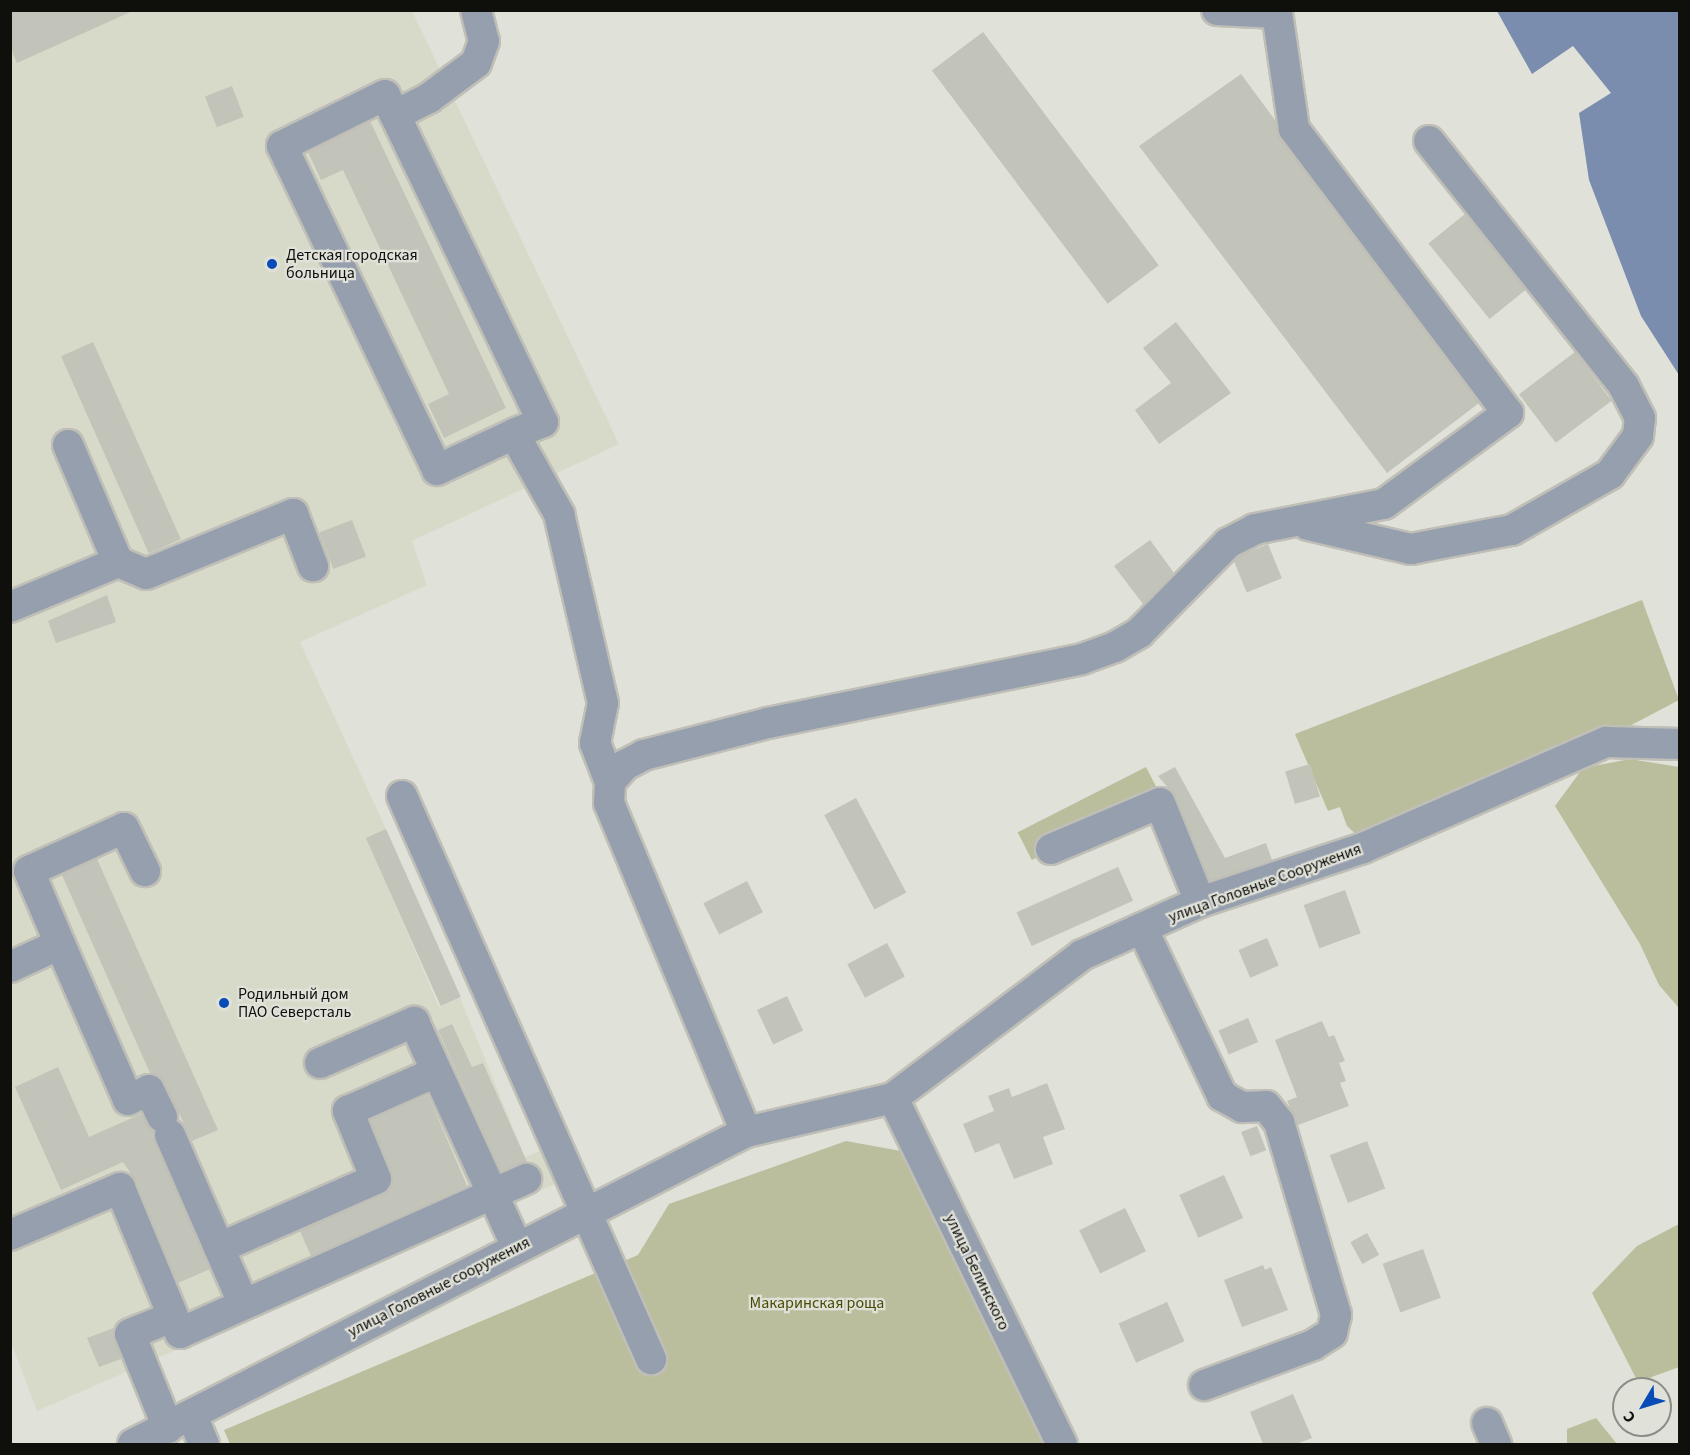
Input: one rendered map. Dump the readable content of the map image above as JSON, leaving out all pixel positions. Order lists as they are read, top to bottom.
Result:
{
  "streets": {
    "street": ["улица Головные Сооружения", "улица Белинского", "улица Головные сооружения"]
  },
  "crossings": [
    ["улица Головные Сооружения", "улица Белинского"],
    ["улица Головные Сооружения", "улица Головные сооружения"]
  ],
  "parks": ["Макаринская роща"],
  "places": ["Детская городская больница", "Родильный дом ПАО Северсталь"],
  "north": "bottom left"
}
